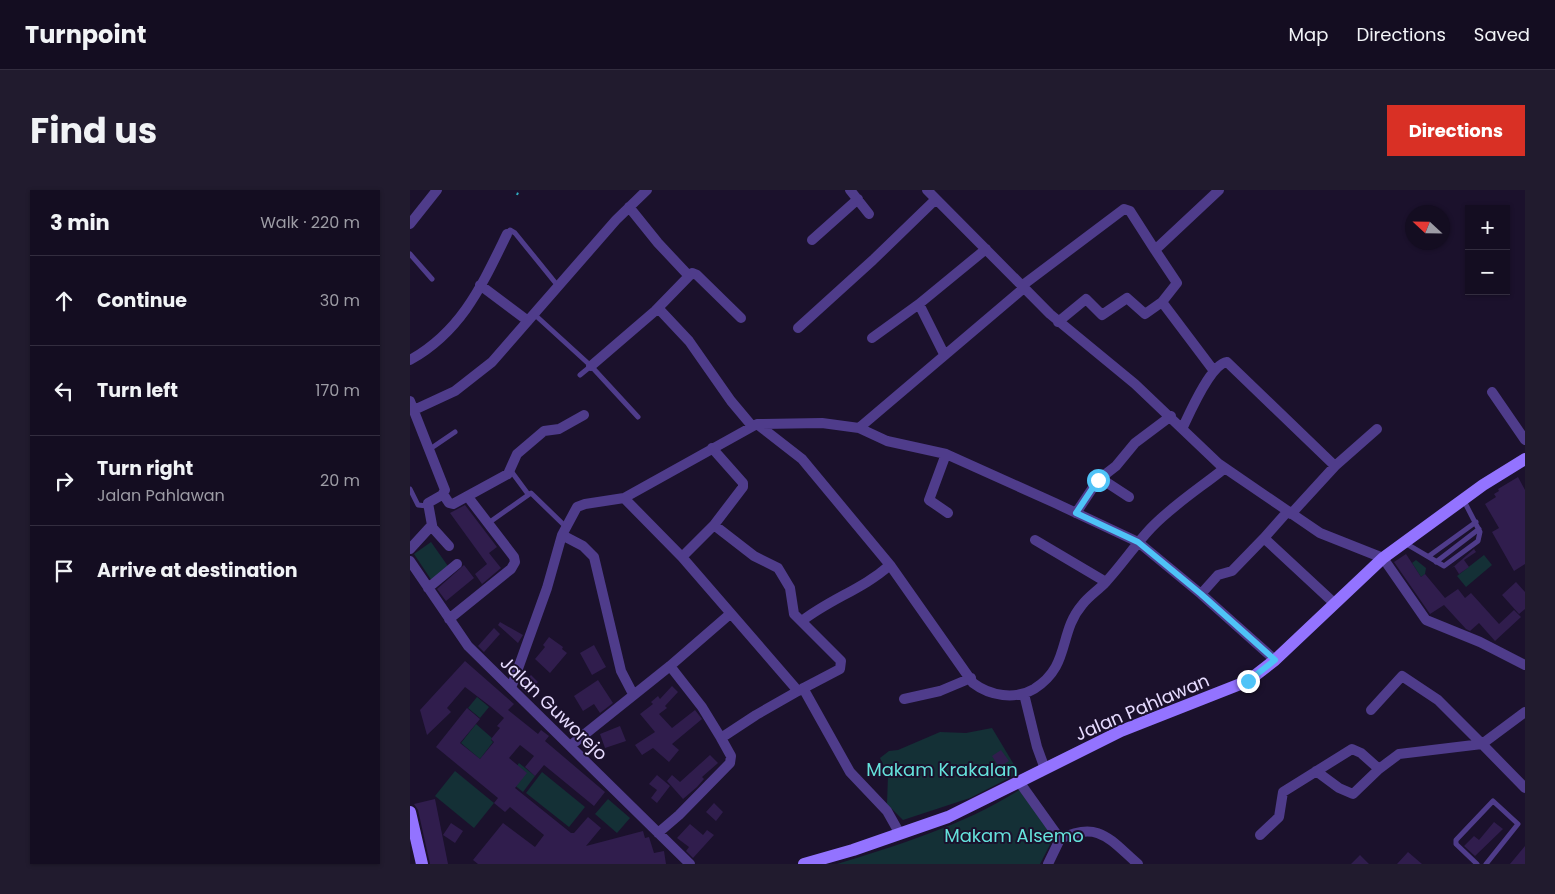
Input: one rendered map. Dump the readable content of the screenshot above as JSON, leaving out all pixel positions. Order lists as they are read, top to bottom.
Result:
{
  "streets": {
    "main road": ["Jalan Pahlawan"],
    "street": ["Jalan Guworejo"]
  },
  "parks": ["Makam Krakalan", "Makam Alsemo"],
  "north": "left",
  "page": {
    "header": "Turnpoint",
    "nav": ["Map", "Directions", "Saved"],
    "title": "Find us",
    "buttons": "Directions",
    "heading": ["3 min", "Walk · 220 m"],
    "map_buttons": ["+", "−"],
    "list": [
      ["Continue", "30 m"],
      ["Turn left", "170 m"],
      ["Turn right", "Jalan Pahlawan", "20 m"],
      "Arrive at destination"
    ]
  }
}
